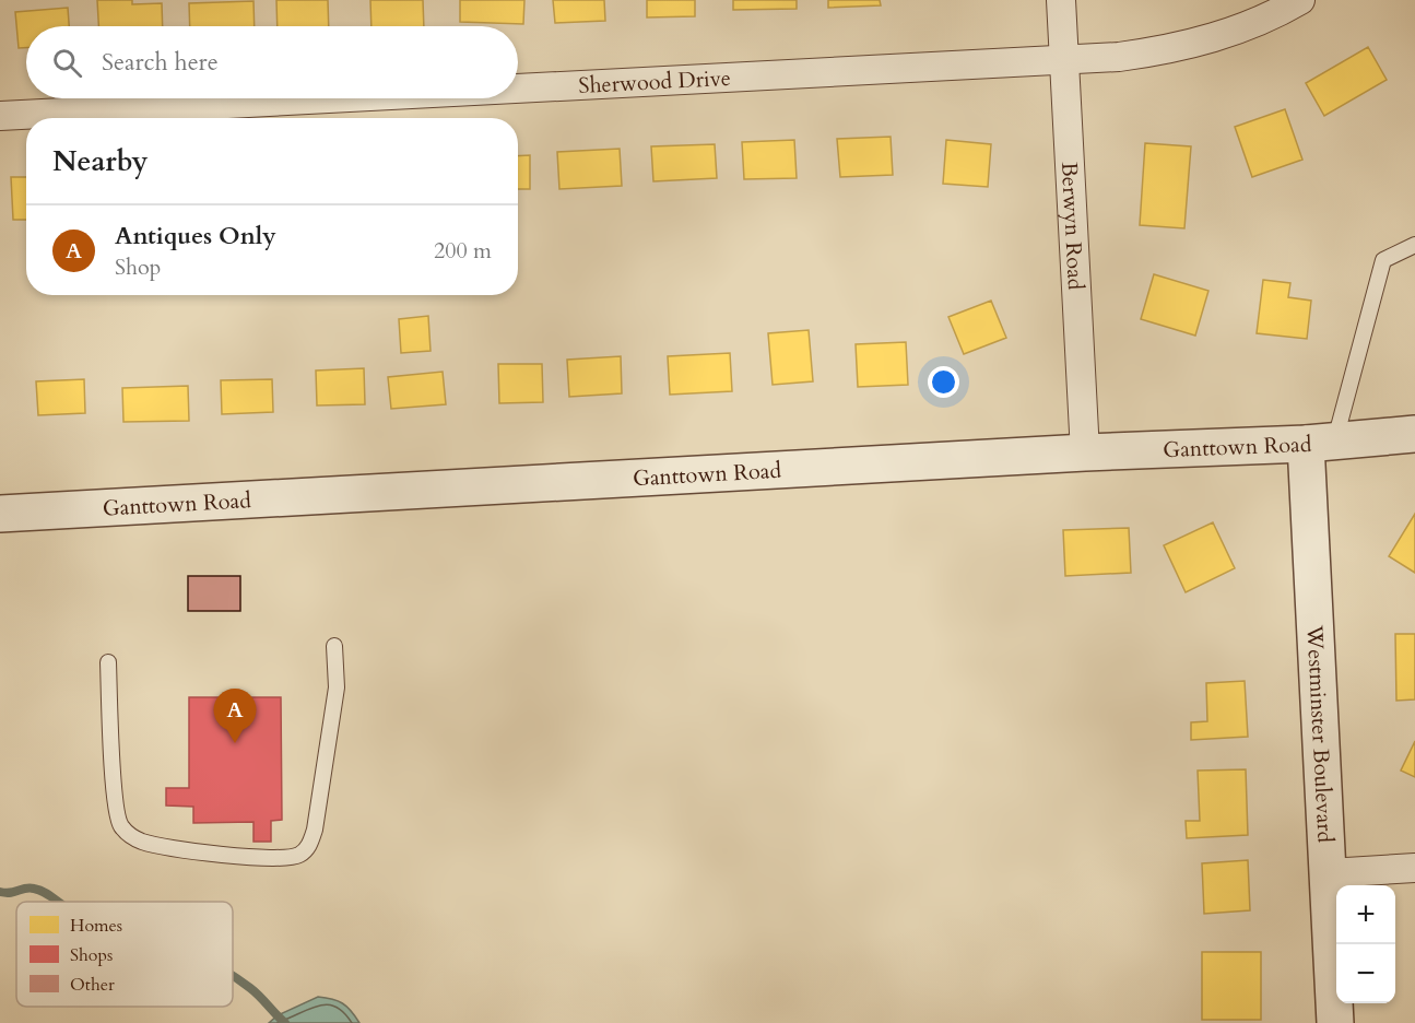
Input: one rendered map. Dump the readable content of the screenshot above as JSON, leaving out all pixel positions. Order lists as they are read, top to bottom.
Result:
{
  "streets": {
    "street": [
      "Sherwood Drive",
      "Berwyn Road",
      "Ganttown Road",
      "Westminster Boulevard"
    ]
  },
  "crossings": [
    ["Sherwood Drive", "Berwyn Road"],
    ["Berwyn Road", "Ganttown Road"],
    ["Ganttown Road", "Westminster Boulevard"]
  ],
  "legend": ["Homes", "Shops", "Other"],
  "page": {
    "search": "Search here",
    "heading": "Nearby",
    "list": [
      {
        "mark": "A",
        "name": "Antiques Only",
        "note": "Shop",
        "value": "200 m"
      }
    ],
    "pins": "A",
    "map_buttons": ["+", "−"]
  }
}
